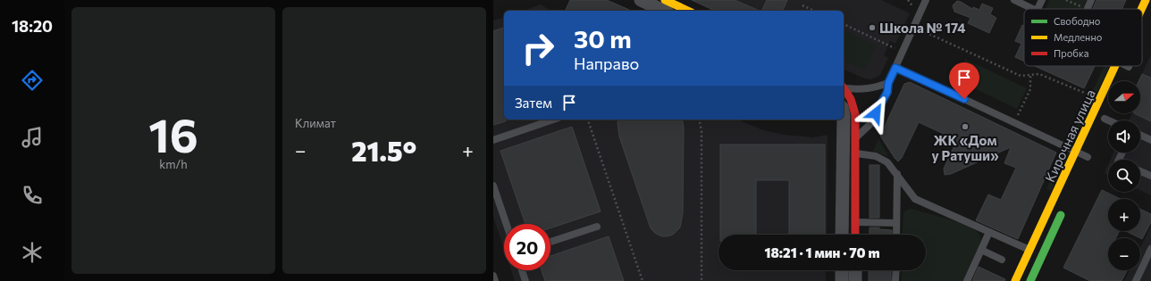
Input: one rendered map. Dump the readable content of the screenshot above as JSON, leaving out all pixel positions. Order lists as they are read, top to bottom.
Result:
{
  "streets": {
    "street": ["Кирочная улица"]
  },
  "places": ["Школа № 174", "ЖК «Дом у Ратуши»"],
  "legend": ["Свободно", "Медленно", "Пробка"],
  "north": "right",
  "page": {
    "tabs": "18:20",
    "tile": [
      ["16", "km/h"],
      "Климат"
    ],
    "turn": ["30 m", "Направо"],
    "map_buttons": ["+", "−"],
    "then": "Затем",
    "heat": ["−", "21.5°", "+"],
    "limit": "20",
    "trip": "18:21 · 1 мин · 70 m"
  }
}
